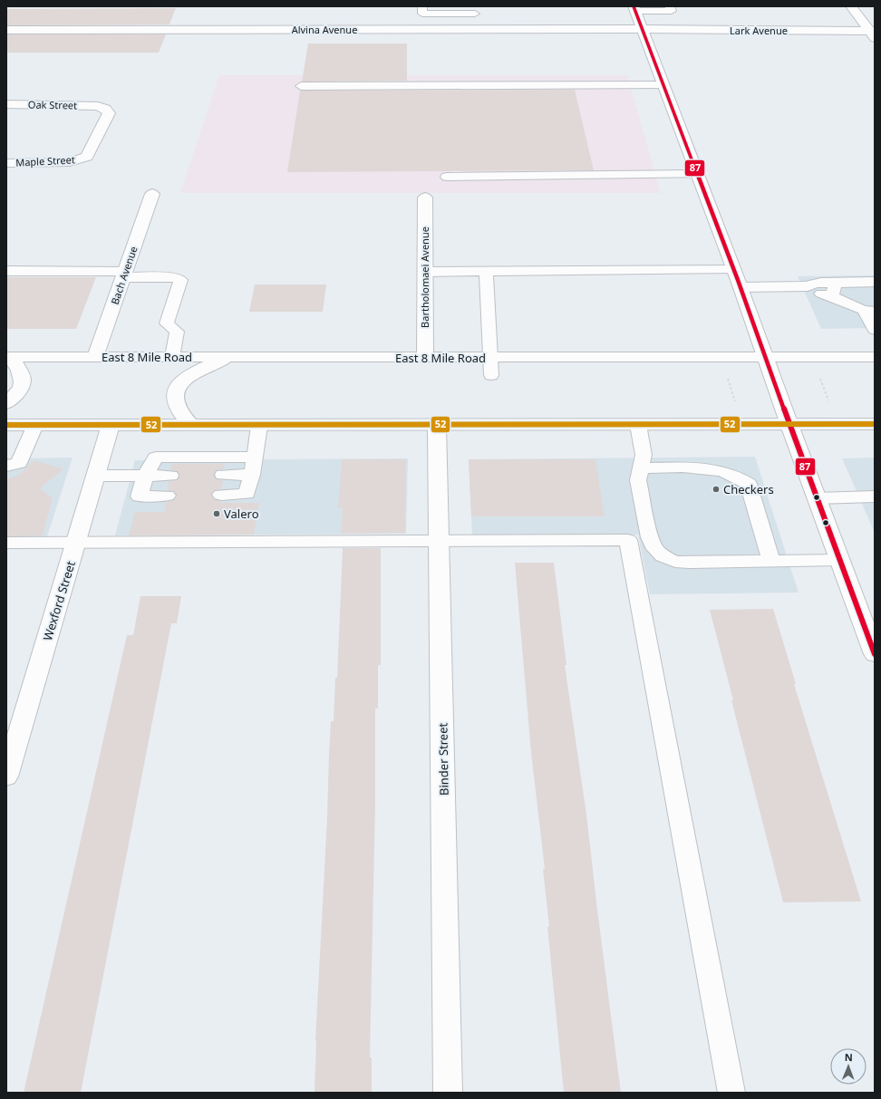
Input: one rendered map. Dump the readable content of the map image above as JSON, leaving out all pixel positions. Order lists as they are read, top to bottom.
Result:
{
  "streets": {
    "main road": [
      "Alvina Avenue",
      "Lark Avenue",
      "Oak Street",
      "Maple Street",
      "Bach Avenue",
      "Bartholomaei Avenue",
      "East 8 Mile Road",
      "Wexford Street",
      "Binder Street"
    ]
  },
  "crossings": [
    ["Alvina Avenue", "Lark Avenue"],
    ["Oak Street", "Maple Street"],
    ["Bach Avenue", "East 8 Mile Road"],
    ["Bartholomaei Avenue", "East 8 Mile Road"]
  ],
  "places": ["Checkers", "Valero"],
  "lines": ["transit line 87", "transit line 52"],
  "north": "top"
}
